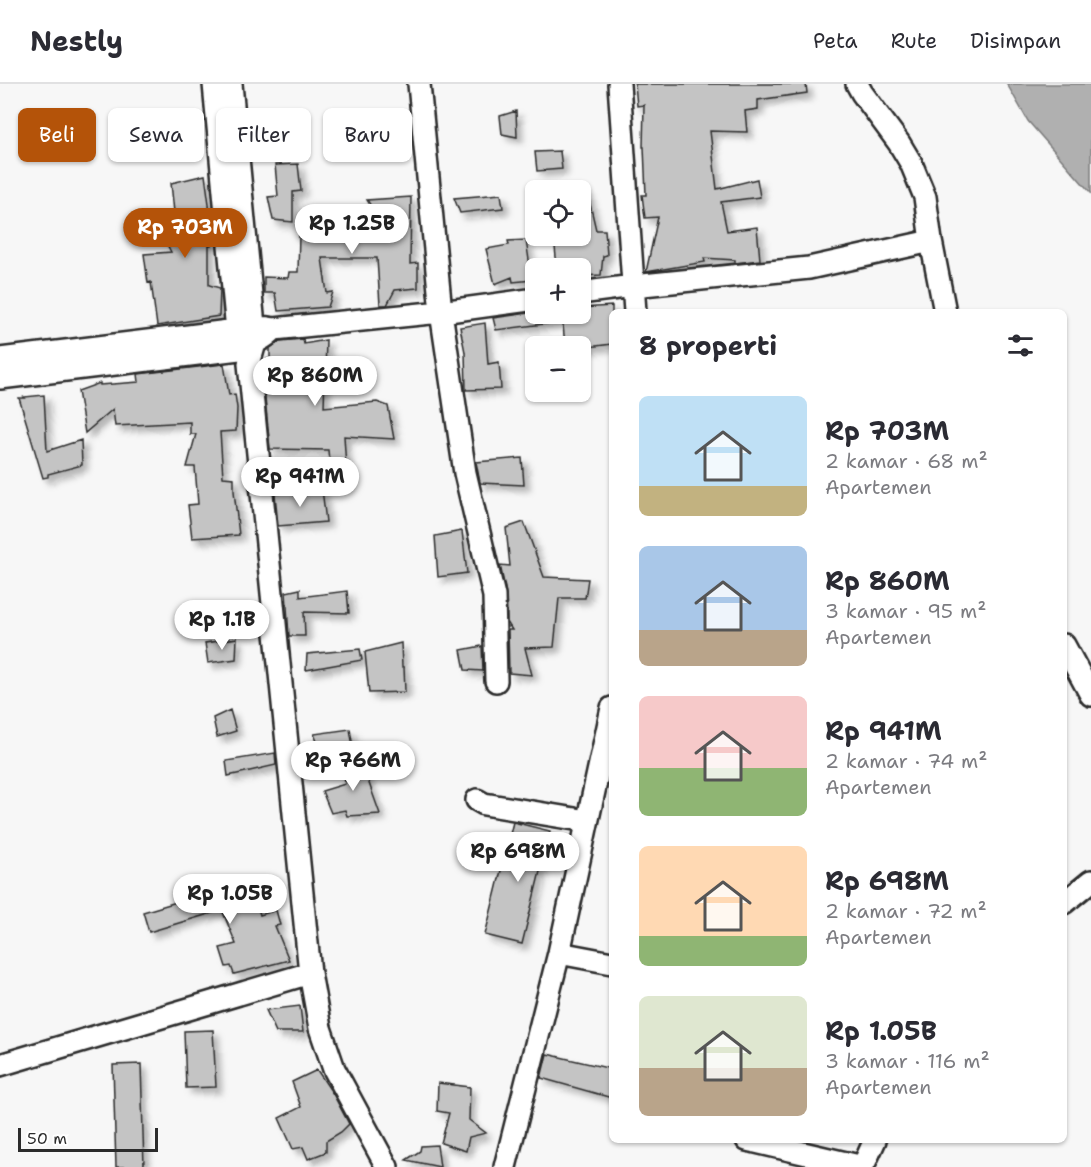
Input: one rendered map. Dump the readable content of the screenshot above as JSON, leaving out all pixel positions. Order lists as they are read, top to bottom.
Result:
{
  "scale_bar": "50 m",
  "page": {
    "header": "Nestly",
    "nav": ["Peta", "Rute", "Disimpan"],
    "chip": [
      "Beli",
      "Sewa",
      "Filter",
      "Baru"
    ],
    "map_buttons": ["+", "−"],
    "price": [
      "Rp 1.25B",
      "Rp 703M",
      "Rp 860M",
      "Rp 941M",
      "Rp 1.1B",
      "Rp 766M",
      "Rp 698M",
      "Rp 1.05B"
    ],
    "heading": "8 properti",
    "list": [
      {
        "name": "Rp 703M",
        "note": "2 kamar · 68 m² · Apartemen"
      },
      {
        "name": "Rp 860M",
        "note": "3 kamar · 95 m² · Apartemen"
      },
      {
        "name": "Rp 941M",
        "note": "2 kamar · 74 m² · Apartemen"
      },
      {
        "name": "Rp 698M",
        "note": "2 kamar · 72 m² · Apartemen"
      },
      {
        "name": "Rp 1.05B",
        "note": "3 kamar · 116 m² · Apartemen"
      }
    ],
    "scale": "50 m"
  }
}
